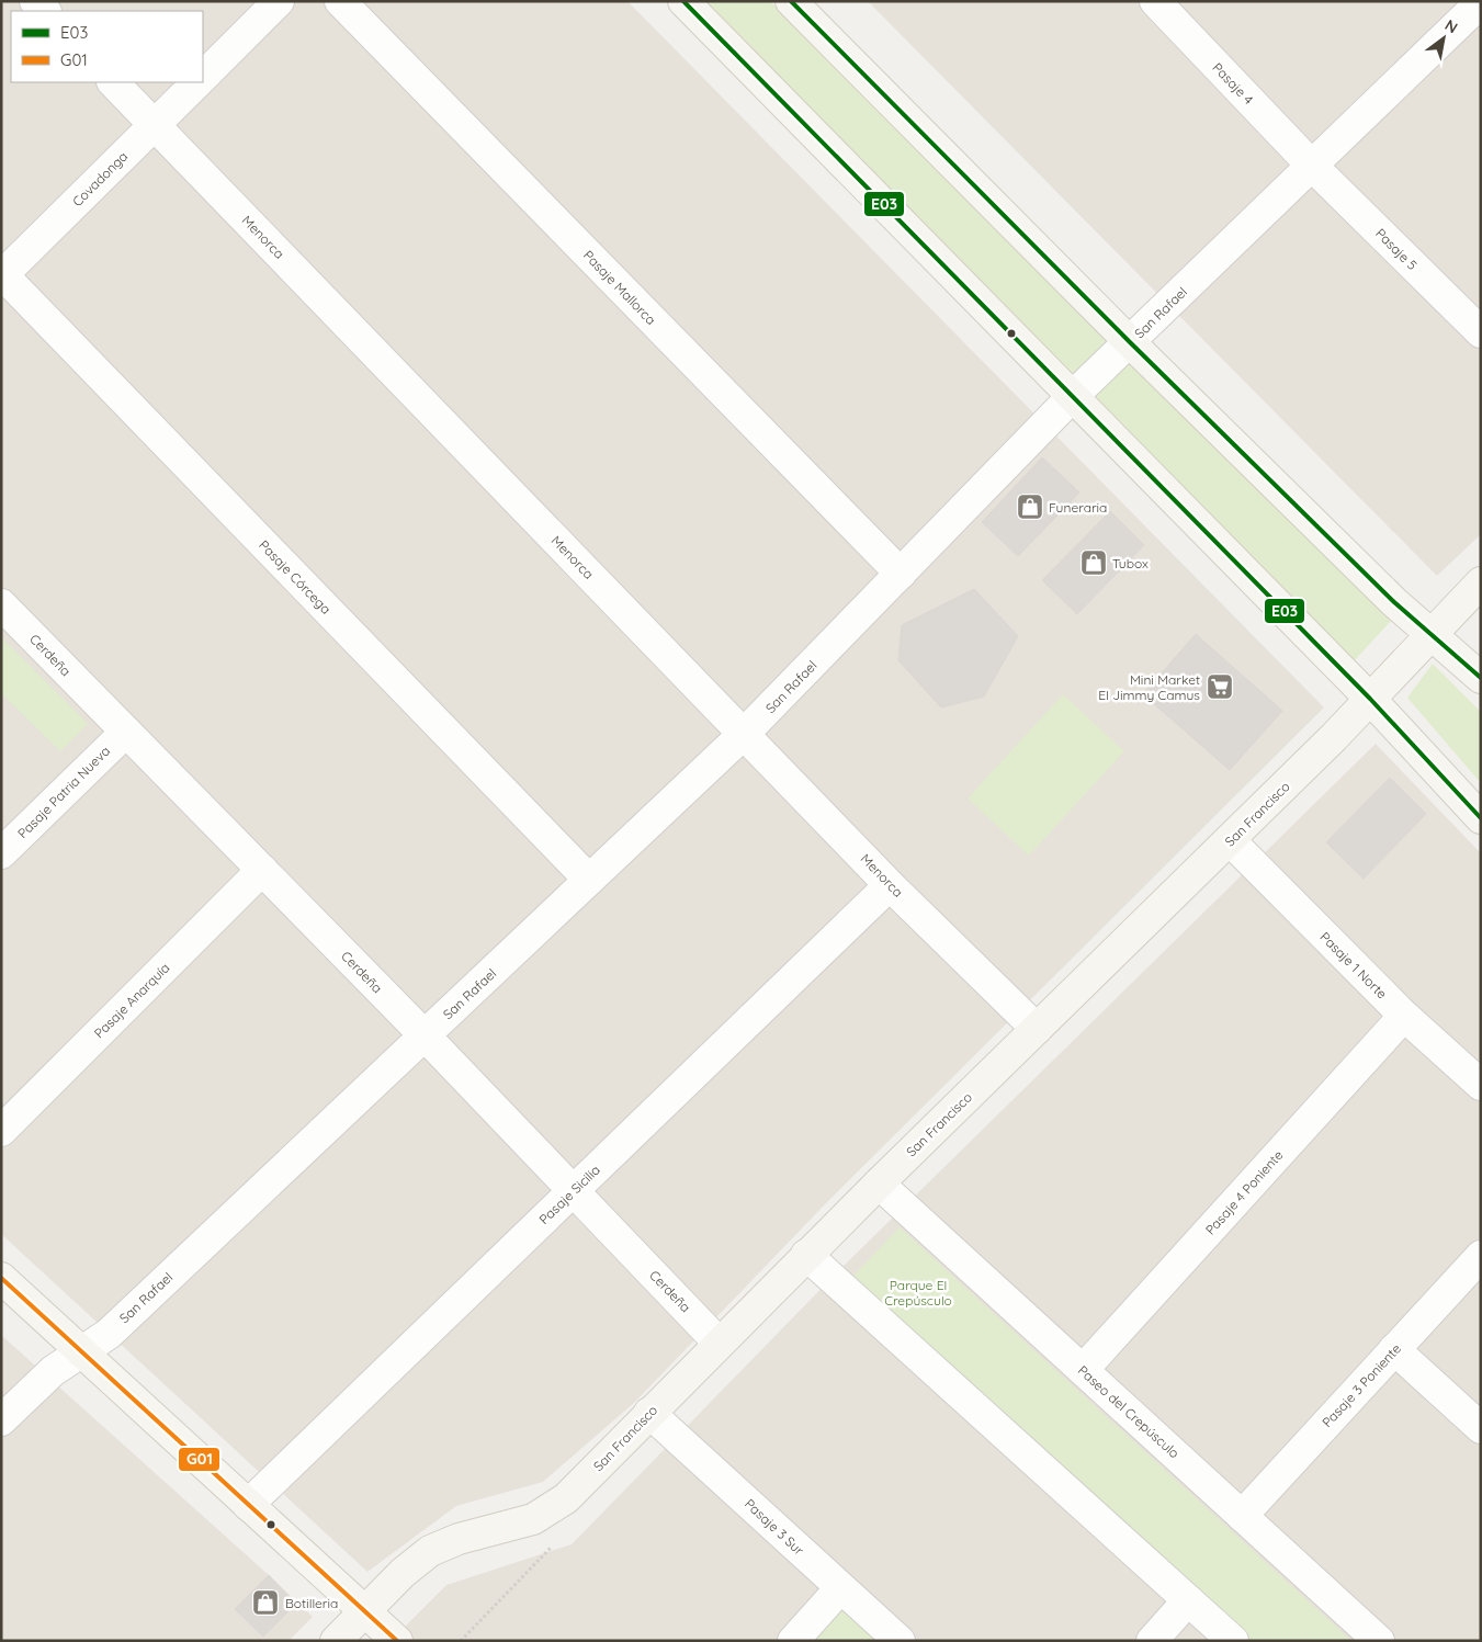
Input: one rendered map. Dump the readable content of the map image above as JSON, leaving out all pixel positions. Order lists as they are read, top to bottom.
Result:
{
  "streets": {
    "main road": ["San Francisco"],
    "street": [
      "Pasaje 4",
      "Covadonga",
      "Menorca",
      "Pasaje 5",
      "Pasaje Mallorca",
      "San Rafael",
      "Pasaje Córcega",
      "Cerdeña",
      "Pasaje Patria Nueva",
      "Pasaje 1 Norte",
      "Pasaje Anarquía",
      "Pasaje 4 Poniente",
      "Pasaje Sicilia",
      "Pasaje 3 Poniente",
      "Paseo del Crepúsculo",
      "Pasaje 3 Sur"
    ]
  },
  "crossings": [
    ["Pasaje 4", "Pasaje 5"],
    ["Pasaje 4", "San Rafael"],
    ["Covadonga", "Menorca"],
    ["Covadonga", "Pasaje Córcega"],
    ["Menorca", "San Rafael"],
    ["Menorca", "San Francisco"],
    ["Menorca", "Pasaje Sicilia"],
    ["Pasaje 5", "San Rafael"],
    ["Pasaje Mallorca", "San Rafael"],
    ["San Rafael", "Pasaje Córcega"],
    ["San Rafael", "Cerdeña"],
    ["Cerdeña", "Pasaje Patria Nueva"],
    ["Cerdeña", "San Francisco"],
    ["Cerdeña", "Pasaje Anarquía"],
    ["Cerdeña", "Pasaje Sicilia"],
    ["San Francisco", "Pasaje 1 Norte"],
    ["San Francisco", "Paseo del Crepúsculo"],
    ["San Francisco", "Pasaje 3 Sur"],
    ["Pasaje 1 Norte", "Pasaje 4 Poniente"],
    ["Pasaje 4 Poniente", "Paseo del Crepúsculo"],
    ["Pasaje 3 Poniente", "Paseo del Crepúsculo"]
  ],
  "parks": ["Parque El Crepúsculo"],
  "places": {
    "shop": ["Funeraria", "Tubox", "Botilleria"],
    "supermarket": ["Mini Market El Jimmy Camus"]
  },
  "lines": ["transit line E03", "transit line G01"],
  "legend": ["E03", "G01"],
  "north": "top right"
}
